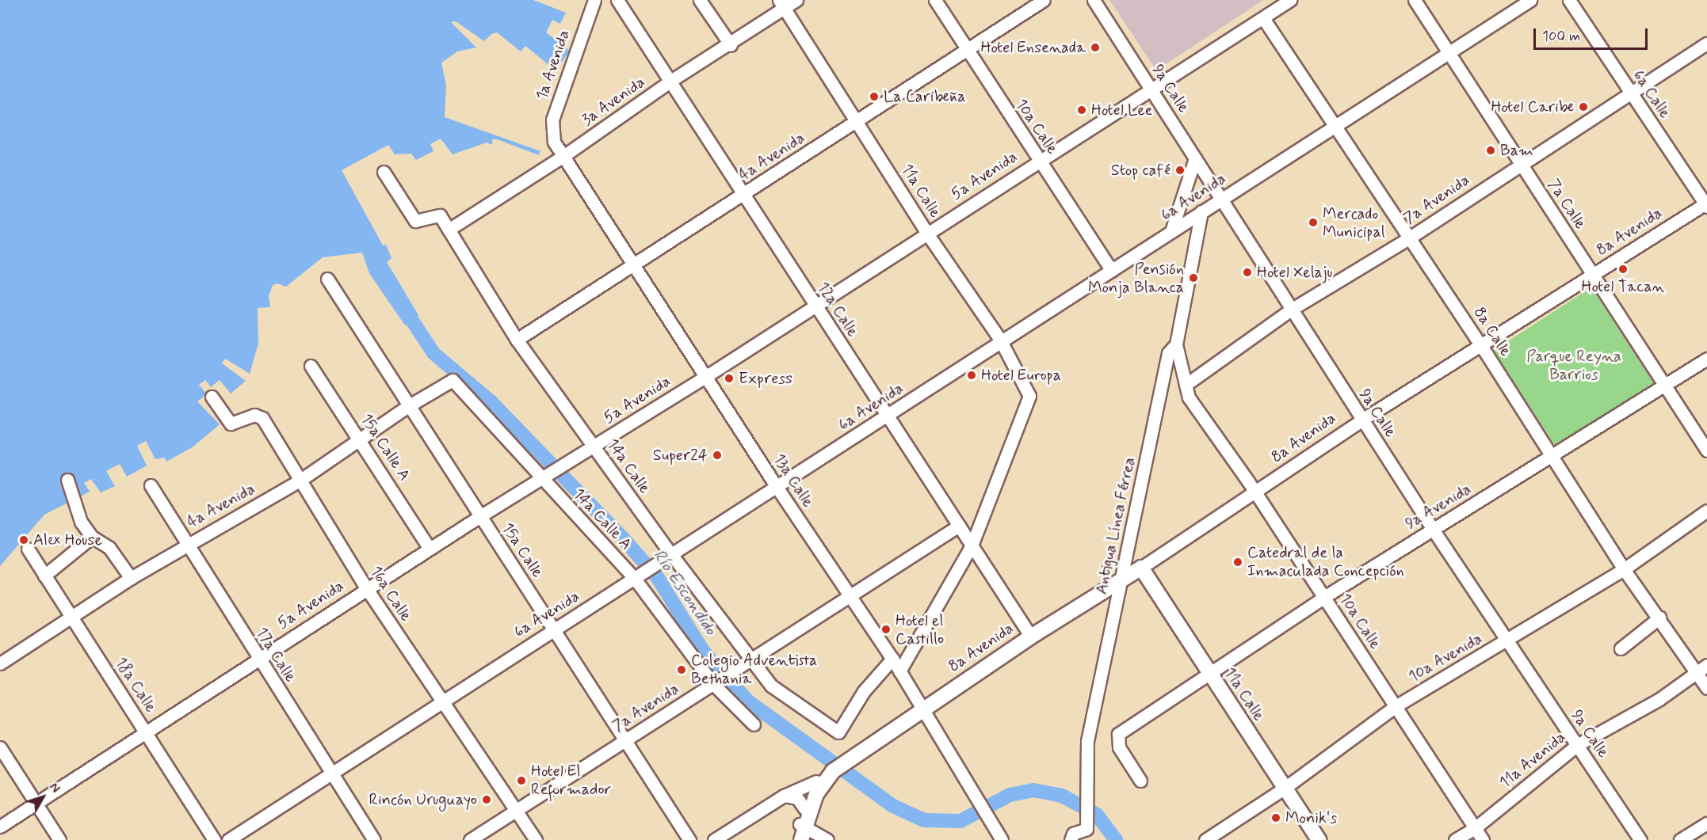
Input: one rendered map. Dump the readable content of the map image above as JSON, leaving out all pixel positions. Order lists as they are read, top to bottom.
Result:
{
  "streets": {
    "main road": ["11a Calle", "8a Avenida"],
    "street": [
      "1a Avenida",
      "9a Calle",
      "6a Calle",
      "3a Avenida",
      "10a Calle",
      "4a Avenida",
      "5a Avenida",
      "6a Avenida",
      "7a Avenida",
      "7a Calle",
      "12a Calle",
      "8a Calle",
      "15a Calle A",
      "14a Calle",
      "13a Calle",
      "9a Avenida",
      "14a Calle A",
      "Antigua Línea Férrea",
      "15a Calle",
      "16a Calle",
      "17a Calle",
      "10a Avenida",
      "18a Calle",
      "11a Avenida"
    ]
  },
  "crossings": [
    ["1a Avenida", "13a Calle"],
    ["9a Calle", "5a Avenida"],
    ["9a Calle", "6a Avenida"],
    ["9a Calle", "7a Avenida"],
    ["9a Calle", "8a Avenida"],
    ["9a Calle", "9a Avenida"],
    ["9a Calle", "10a Avenida"],
    ["9a Calle", "11a Avenida"],
    ["6a Calle", "7a Avenida"],
    ["6a Calle", "8a Avenida"],
    ["3a Avenida", "11a Calle"],
    ["3a Avenida", "12a Calle"],
    ["3a Avenida", "14a Calle"],
    ["3a Avenida", "13a Calle"],
    ["10a Calle", "4a Avenida"],
    ["10a Calle", "5a Avenida"],
    ["10a Calle", "6a Avenida"],
    ["10a Calle", "7a Avenida"],
    ["10a Calle", "8a Avenida"],
    ["10a Calle", "9a Avenida"],
    ["10a Calle", "Antigua Línea Férrea"],
    ["10a Calle", "10a Avenida"],
    ["10a Calle", "11a Avenida"],
    ["4a Avenida", "11a Calle"],
    ["4a Avenida", "12a Calle"],
    ["4a Avenida", "15a Calle A"],
    ["4a Avenida", "14a Calle"],
    ["4a Avenida", "13a Calle"],
    ["4a Avenida", "14a Calle A"],
    ["4a Avenida", "15a Calle"],
    ["4a Avenida", "16a Calle"],
    ["4a Avenida", "17a Calle"],
    ["4a Avenida", "18a Calle"],
    ["5a Avenida", "11a Calle"],
    ["5a Avenida", "12a Calle"],
    ["5a Avenida", "8a Calle"],
    ["5a Avenida", "15a Calle A"],
    ["5a Avenida", "14a Calle"],
    ["5a Avenida", "13a Calle"],
    ["5a Avenida", "14a Calle A"],
    ["5a Avenida", "15a Calle"],
    ["5a Avenida", "16a Calle"],
    ["5a Avenida", "17a Calle"],
    ["5a Avenida", "18a Calle"],
    ["11a Calle", "6a Avenida"],
    ["11a Calle", "8a Avenida"],
    ["11a Calle", "12a Calle"],
    ["11a Calle", "9a Avenida"],
    ["11a Calle", "10a Avenida"],
    ["6a Avenida", "7a Calle"],
    ["6a Avenida", "12a Calle"],
    ["6a Avenida", "8a Calle"],
    ["6a Avenida", "14a Calle"],
    ["6a Avenida", "13a Calle"],
    ["6a Avenida", "14a Calle A"],
    ["6a Avenida", "Antigua Línea Férrea"],
    ["6a Avenida", "15a Calle"],
    ["6a Avenida", "16a Calle"],
    ["6a Avenida", "17a Calle"],
    ["7a Avenida", "7a Calle"],
    ["7a Avenida", "12a Calle"],
    ["7a Avenida", "8a Calle"],
    ["7a Avenida", "14a Calle"],
    ["7a Avenida", "13a Calle"],
    ["7a Avenida", "14a Calle A"],
    ["7a Avenida", "15a Calle"],
    ["7a Avenida", "16a Calle"],
    ["7a Calle", "8a Avenida"],
    ["7a Calle", "9a Avenida"],
    ["8a Avenida", "12a Calle"],
    ["8a Avenida", "8a Calle"],
    ["8a Avenida", "13a Calle"],
    ["8a Avenida", "Antigua Línea Férrea"],
    ["8a Calle", "9a Avenida"],
    ["8a Calle", "10a Avenida"],
    ["8a Calle", "11a Avenida"],
    ["14a Calle", "13a Calle"]
  ],
  "water": ["Río Escondido"],
  "parks": ["Parque Reyna Barrios"],
  "places": [
    "Hotel Ensenada",
    "La Caribeña",
    "Hotel Caribe",
    "Hotel Lee",
    "Bam",
    "Stop café",
    "Mercado Municipal",
    "Hotel Tacan",
    "Hotel Xelaju",
    "Pensión Monja Blanca",
    "Hotel Europa",
    "Express",
    "Super24",
    "Alex House",
    "Catedral de la Inmaculada Concepción",
    "Hotel el Castillo",
    "Colegio Adventista Bethania",
    "Hotel El Reformador",
    "Rincón Uruguayo",
    "Monik's"
  ],
  "scale_bar": "100 m",
  "north": "top right"
}
